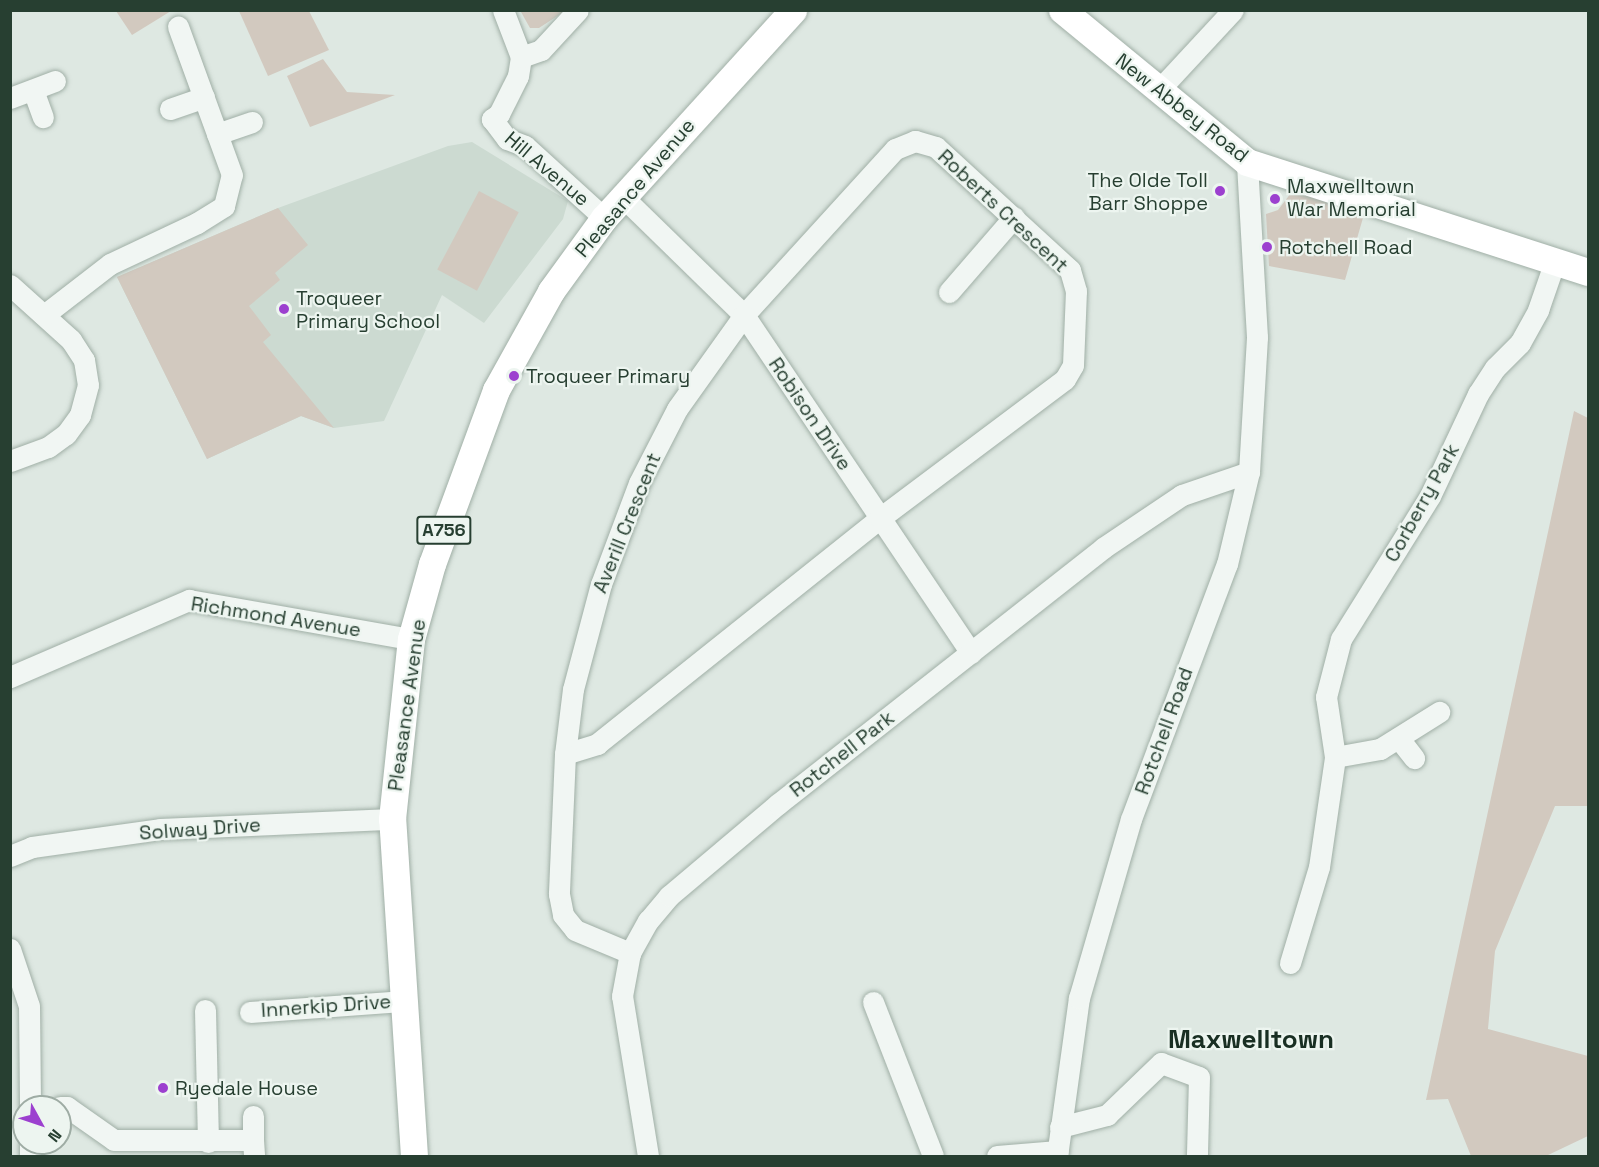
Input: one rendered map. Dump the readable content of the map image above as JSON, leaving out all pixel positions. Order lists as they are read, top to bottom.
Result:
{
  "streets": {
    "main road": ["New Abbey Road", "Pleasance Avenue", "A756"],
    "street": [
      "Hill Avenue",
      "Roberts Crescent",
      "Robison Drive",
      "Corberry Park",
      "Averill Crescent",
      "Richmond Avenue",
      "Rotchell Road",
      "Rotchell Park",
      "Solway Drive",
      "Innerkip Drive"
    ]
  },
  "crossings": [
    ["New Abbey Road", "Corberry Park"],
    ["New Abbey Road", "Rotchell Road"],
    ["Hill Avenue", "Pleasance Avenue"],
    ["Pleasance Avenue", "Robison Drive"],
    ["Pleasance Avenue", "Richmond Avenue"],
    ["Pleasance Avenue", "Solway Drive"],
    ["Pleasance Avenue", "Innerkip Drive"],
    ["Roberts Crescent", "Robison Drive"],
    ["Roberts Crescent", "Averill Crescent"],
    ["Robison Drive", "Averill Crescent"],
    ["Robison Drive", "Rotchell Park"],
    ["Averill Crescent", "Rotchell Park"],
    ["Rotchell Road", "Rotchell Park"]
  ],
  "districts": ["Maxwelltown"],
  "places": [
    "The Olde Toll Barr Shoppe",
    "Maxwelltown War Memorial",
    "Rotchell Road",
    "Troqueer Primary School",
    "Troqueer Primary",
    "Ryedale House"
  ],
  "north": "bottom right"
}
